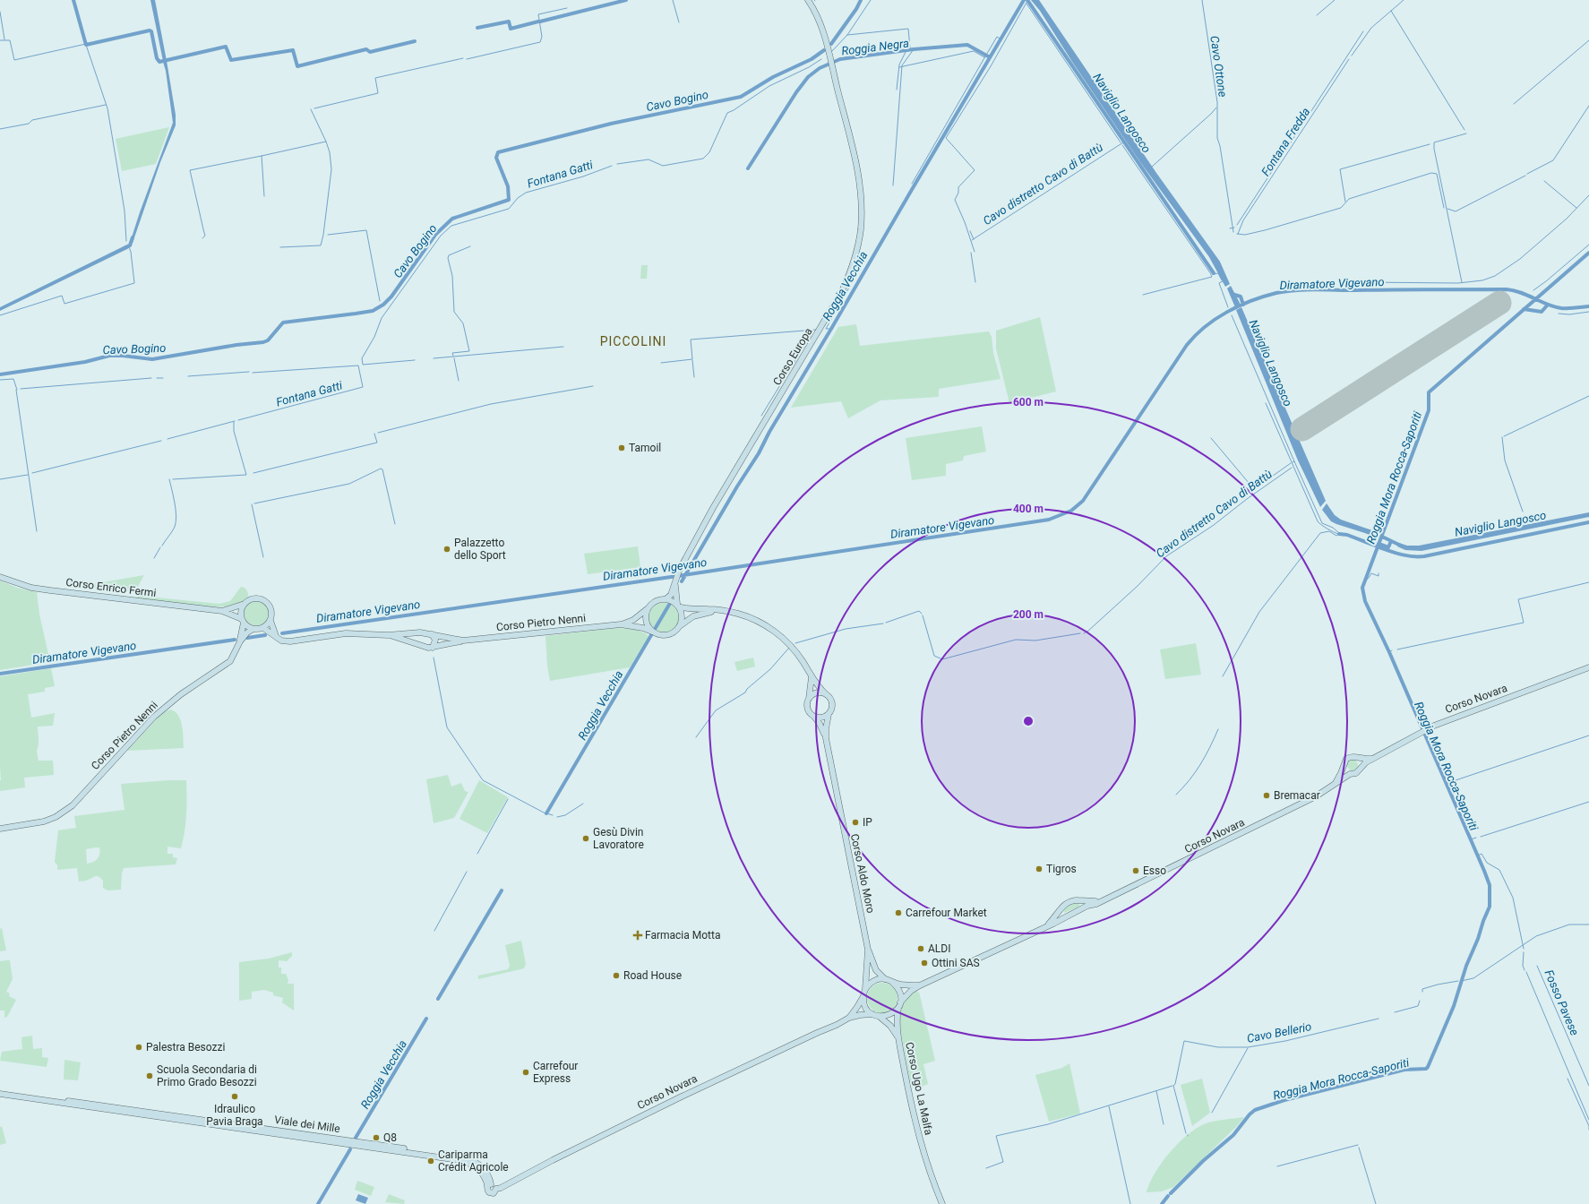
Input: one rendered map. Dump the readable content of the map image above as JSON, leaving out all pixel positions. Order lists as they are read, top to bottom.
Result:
{
  "streets": {
    "main road": [
      "Corso Europa",
      "Corso Enrico Fermi",
      "Corso Pietro Nenni",
      "Corso Novara",
      "Corso Aldo Moro",
      "Corso Ugo La Malfa",
      "Viale dei Mille"
    ]
  },
  "crossings": [
    ["Corso Enrico Fermi", "Corso Pietro Nenni"],
    ["Corso Novara", "Corso Aldo Moro"],
    ["Corso Novara", "Corso Ugo La Malfa"],
    ["Corso Novara", "Viale dei Mille"],
    ["Corso Aldo Moro", "Corso Ugo La Malfa"]
  ],
  "districts": ["PICCOLINI"],
  "water": [
    "Roggia Negra",
    "Cavo Ottone",
    "Cavo Bogino",
    "Naviglio Langosco",
    "Fontana Fredda",
    "Fontana Gatti",
    "Cavo distretto Cavo di Battù",
    "Diramatore Vigevano",
    "Roggia Vecchia",
    "Roggia Mora Rocca-Saporiti",
    "Fosso Pavese",
    "Cavo Bellerio"
  ],
  "places": {
    "other": [
      "Tamoil",
      "Palazzetto dello Sport",
      "Bremacar",
      "IP",
      "Gesù Divin Lavoratore",
      "Tigros",
      "Esso",
      "Carrefour Market",
      "ALDI",
      "Ottini SAS",
      "Road House",
      "Palestra Besozzi",
      "Carrefour Express",
      "Scuola Secondaria di Primo Grado Besozzi",
      "Idraulico Pavia Braga",
      "Q8",
      "Cariparma Crédit Agricole"
    ],
    "health": ["Farmacia Motta"]
  },
  "rings": ["600 m", "400 m", "200 m"]
}
